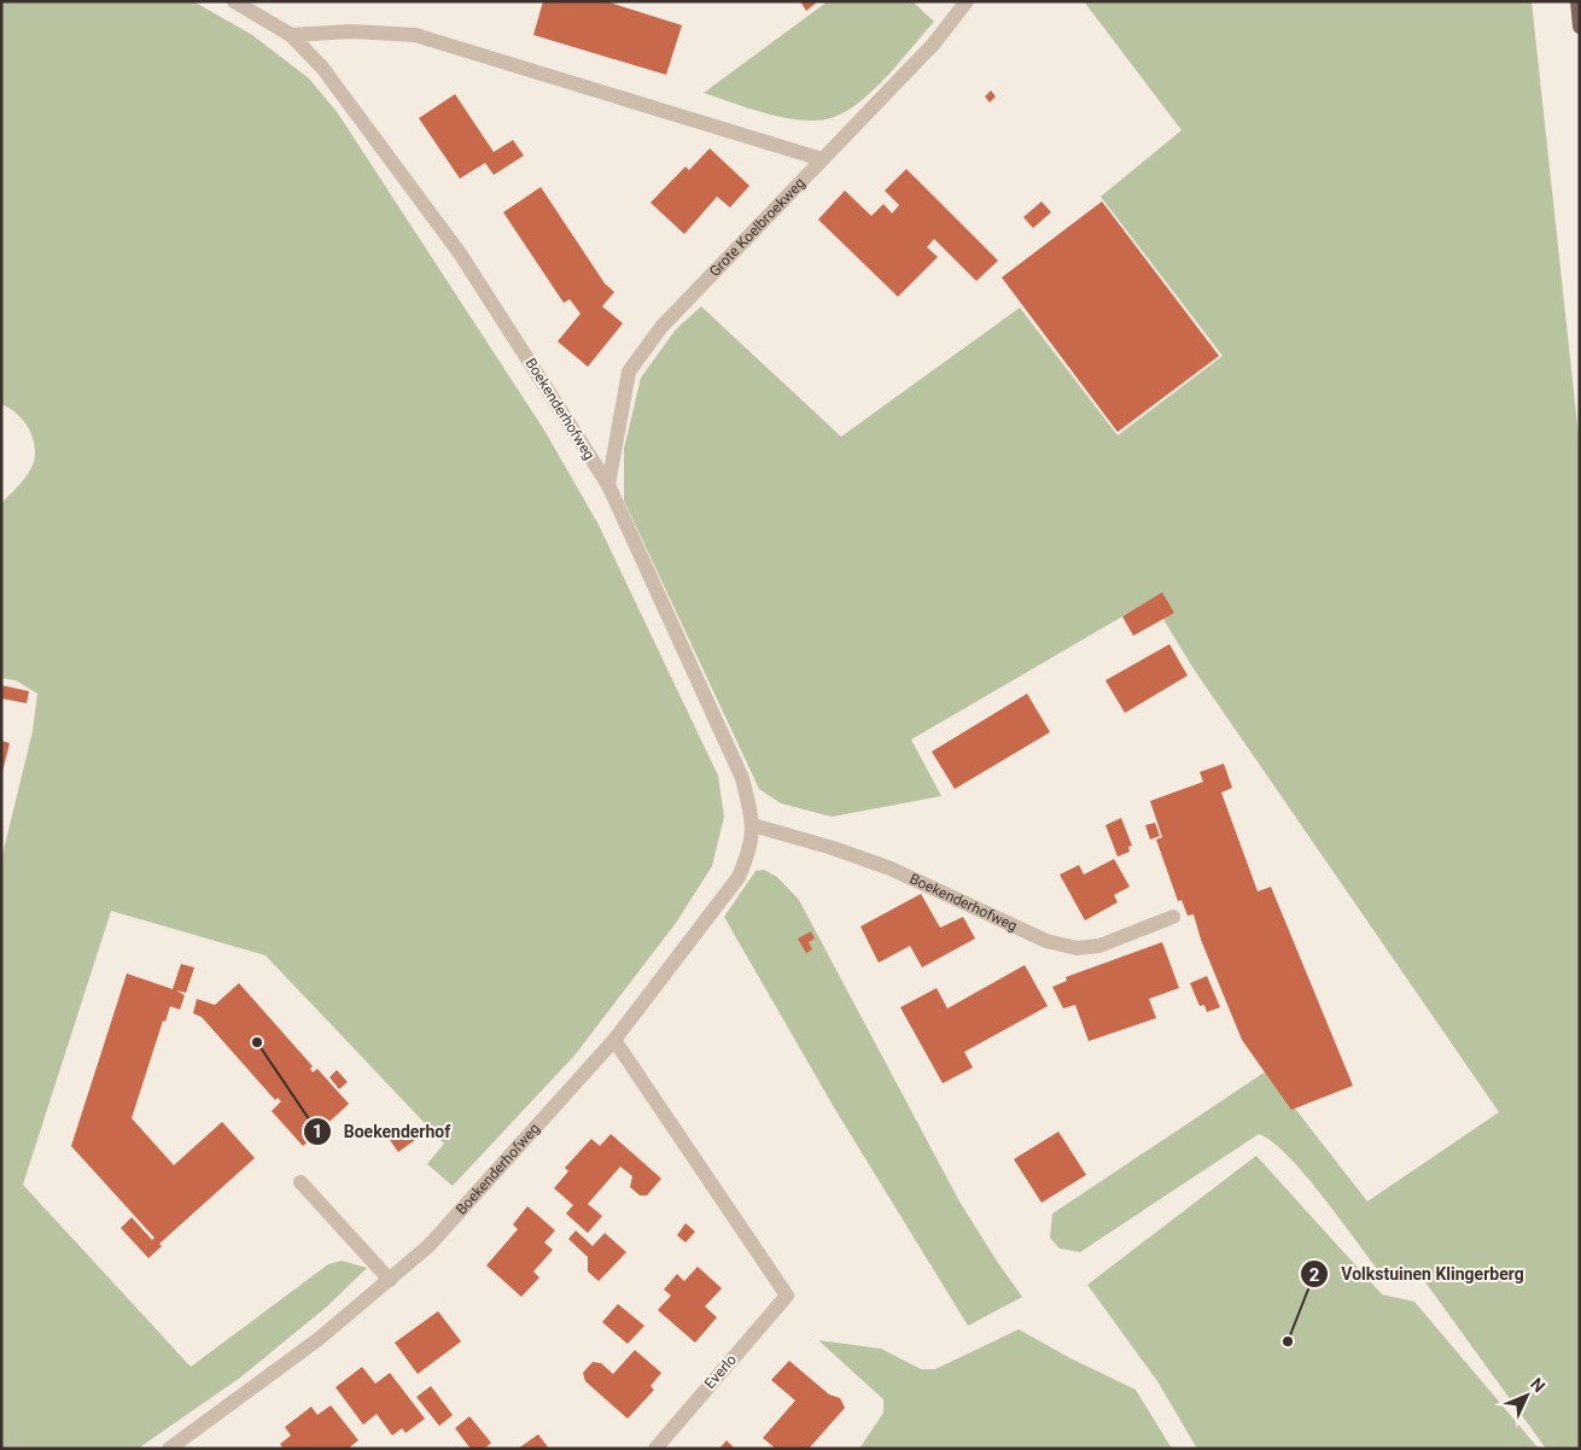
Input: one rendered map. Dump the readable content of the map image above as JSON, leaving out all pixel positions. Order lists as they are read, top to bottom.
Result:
{
  "streets": {
    "street": ["Grote Koelbroekweg", "Boekenderhofweg", "Everlo"]
  },
  "crossings": [
    ["Grote Koelbroekweg", "Boekenderhofweg"],
    ["Boekenderhofweg", "Everlo"]
  ],
  "places": ["Boekenderhof", "Volkstuinen Klingerberg"],
  "north": "top right"
}
